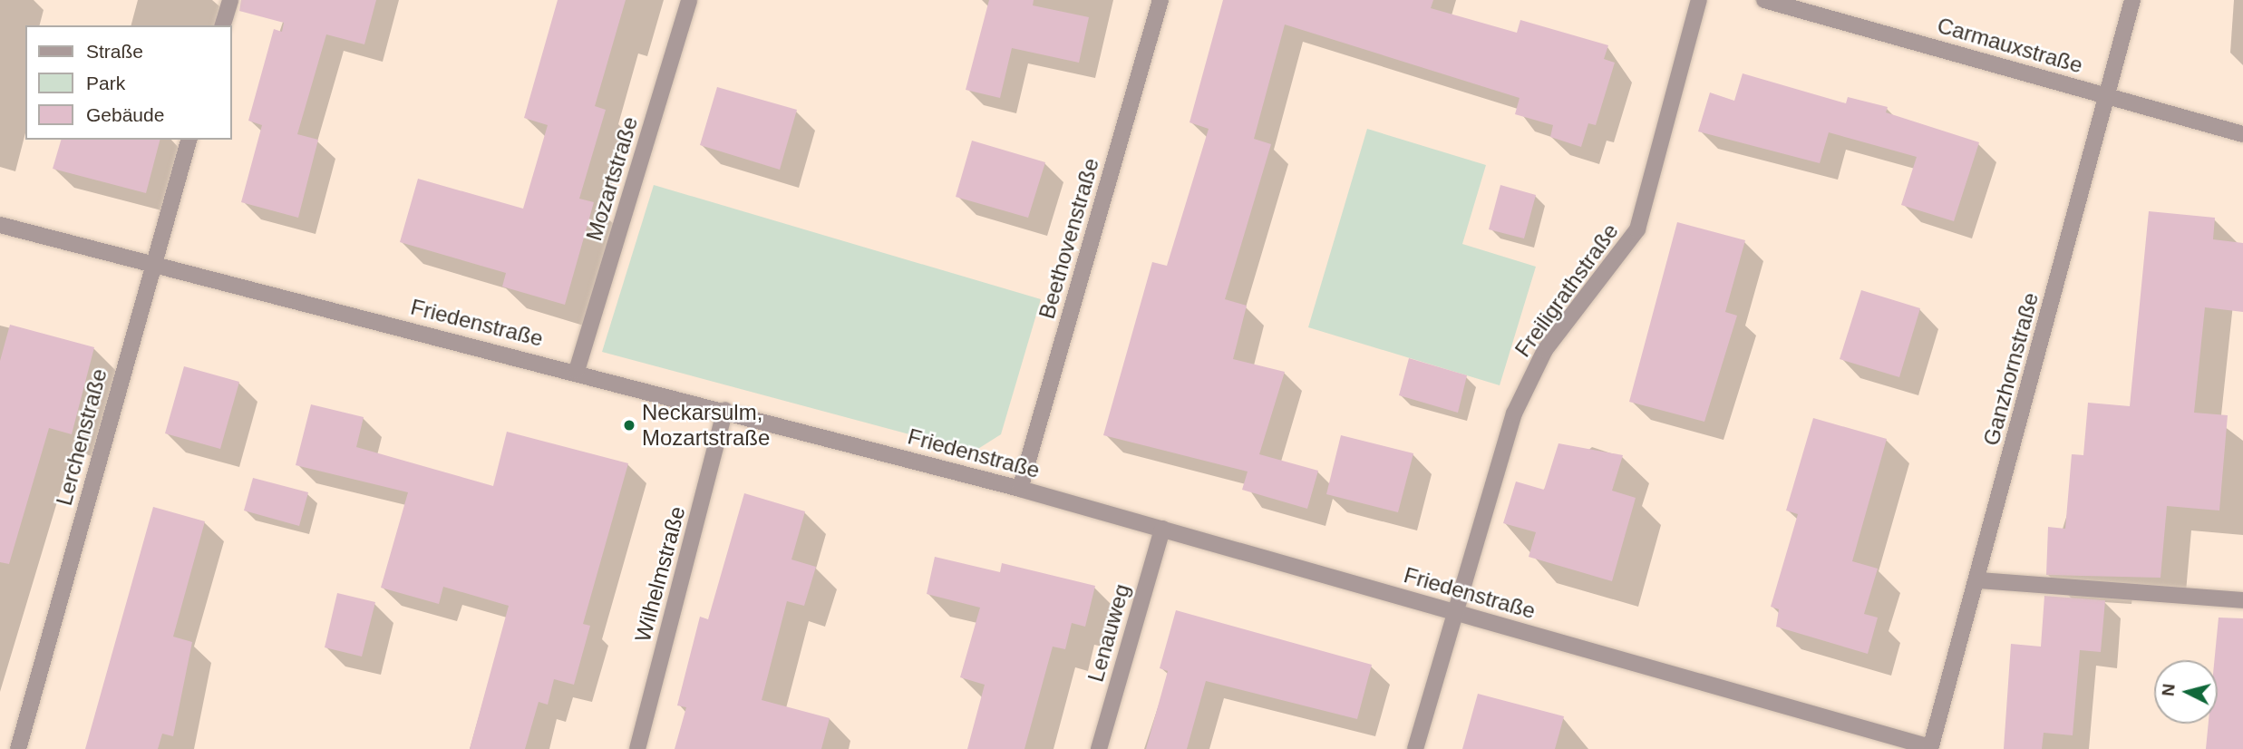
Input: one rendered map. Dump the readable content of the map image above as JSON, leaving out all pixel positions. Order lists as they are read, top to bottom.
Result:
{
  "streets": {
    "street": [
      "Carmauxstraße",
      "Mozartstraße",
      "Beethovenstraße",
      "Freiligrathstraße",
      "Friedenstraße",
      "Ganzhornstraße",
      "Lerchenstraße",
      "Wilhelmstraße",
      "Lenauweg"
    ]
  },
  "crossings": [
    ["Carmauxstraße", "Ganzhornstraße"],
    ["Mozartstraße", "Friedenstraße"],
    ["Beethovenstraße", "Friedenstraße"],
    ["Freiligrathstraße", "Friedenstraße"],
    ["Friedenstraße", "Ganzhornstraße"],
    ["Friedenstraße", "Lerchenstraße"],
    ["Friedenstraße", "Wilhelmstraße"],
    ["Friedenstraße", "Lenauweg"]
  ],
  "places": ["Neckarsulm, Mozartstraße"],
  "legend": ["Straße", "Park", "Gebäude"],
  "north": "left"
}
